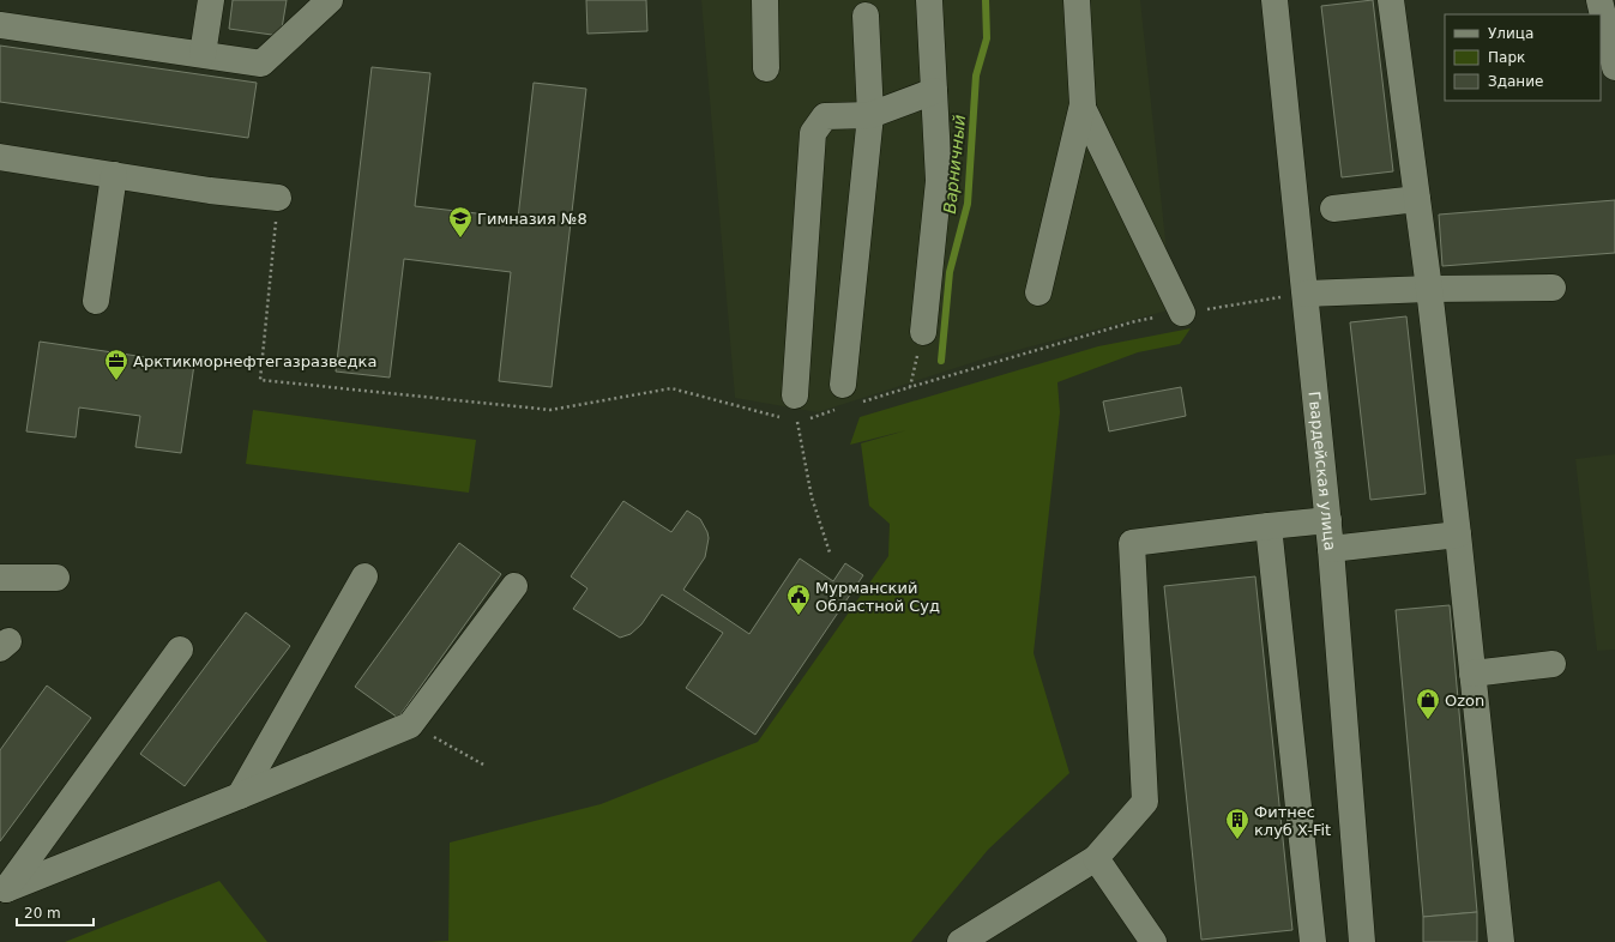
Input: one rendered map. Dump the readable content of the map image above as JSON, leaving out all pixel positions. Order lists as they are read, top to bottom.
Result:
{
  "streets": {
    "street": ["Гвардейская улица"]
  },
  "water": ["Варничный"],
  "places": {
    "school or university": ["Гимназия №8"],
    "office": ["Арктикморнефтегазразведка"],
    "public building": ["Мурманский Областной Суд"],
    "shop": ["Ozon"],
    "building": ["Фитнес клуб X-Fit"]
  },
  "legend": ["Улица", "Парк", "Здание"],
  "scale_bar": "20 m"
}
